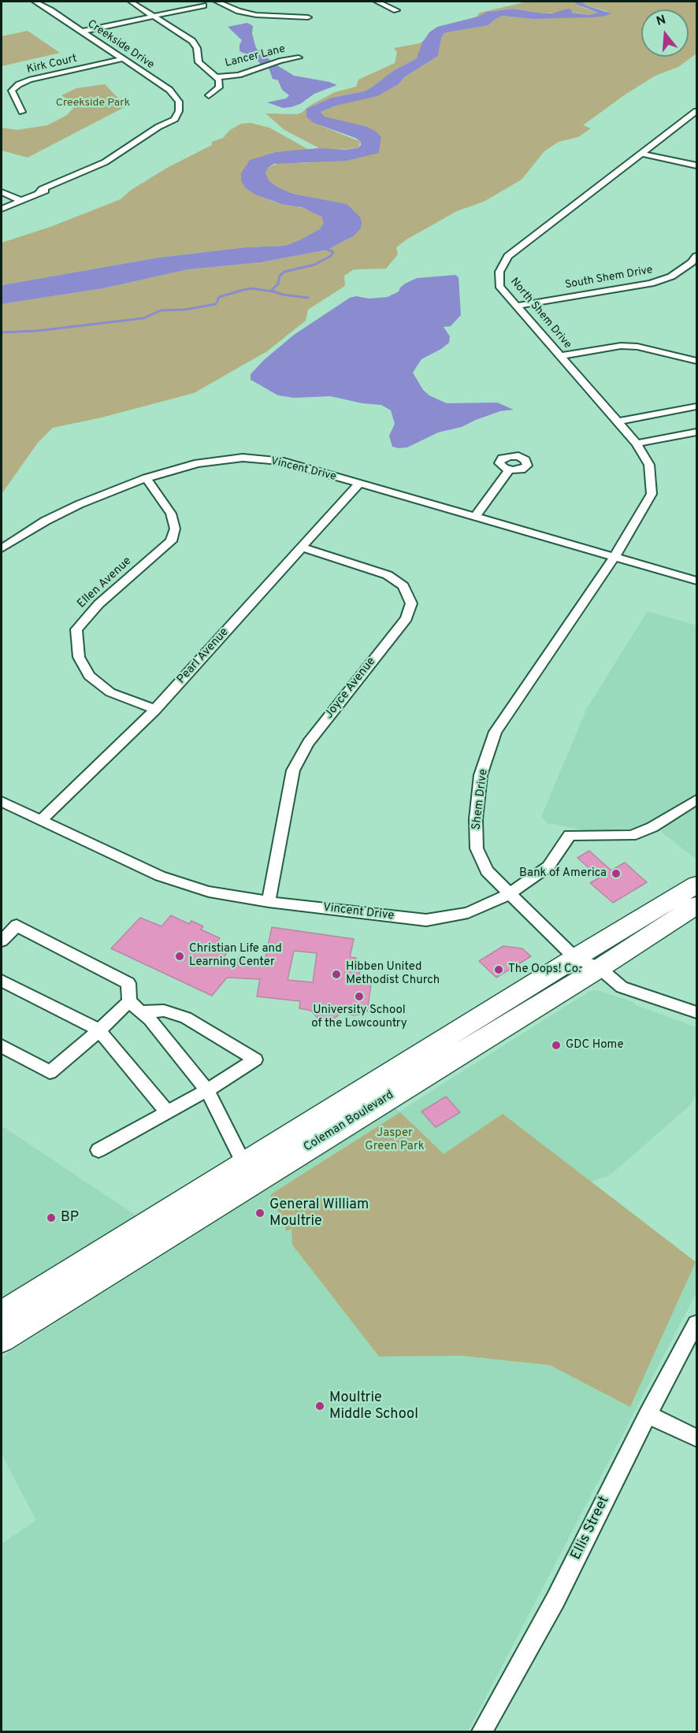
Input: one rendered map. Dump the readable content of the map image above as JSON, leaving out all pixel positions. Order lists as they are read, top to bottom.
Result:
{
  "streets": {
    "main road": ["Coleman Boulevard"],
    "street": [
      "Creekside Drive",
      "Lancer Lane",
      "Kirk Court",
      "South Shem Drive",
      "North Shem Drive",
      "Vincent Drive",
      "Ellen Avenue",
      "Pearl Avenue",
      "Joyce Avenue",
      "Shem Drive",
      "Ellis Street"
    ]
  },
  "crossings": [
    ["Creekside Drive", "Kirk Court"],
    ["South Shem Drive", "North Shem Drive"],
    ["North Shem Drive", "Vincent Drive"],
    ["North Shem Drive", "Shem Drive"],
    ["Vincent Drive", "Ellen Avenue"],
    ["Vincent Drive", "Pearl Avenue"],
    ["Vincent Drive", "Joyce Avenue"],
    ["Vincent Drive", "Shem Drive"],
    ["Ellen Avenue", "Pearl Avenue"],
    ["Pearl Avenue", "Joyce Avenue"],
    ["Shem Drive", "Coleman Boulevard"]
  ],
  "parks": ["Creekside Park", "Jasper Green Park"],
  "places": [
    "Bank of America",
    "Christian Life and Learning Center",
    "The Oops! Co.",
    "Hibben United Methodist Church",
    "University School of the Lowcountry",
    "GDC Home",
    "General William Moultrie",
    "BP",
    "Moultrie Middle School"
  ],
  "north": "top"
}
